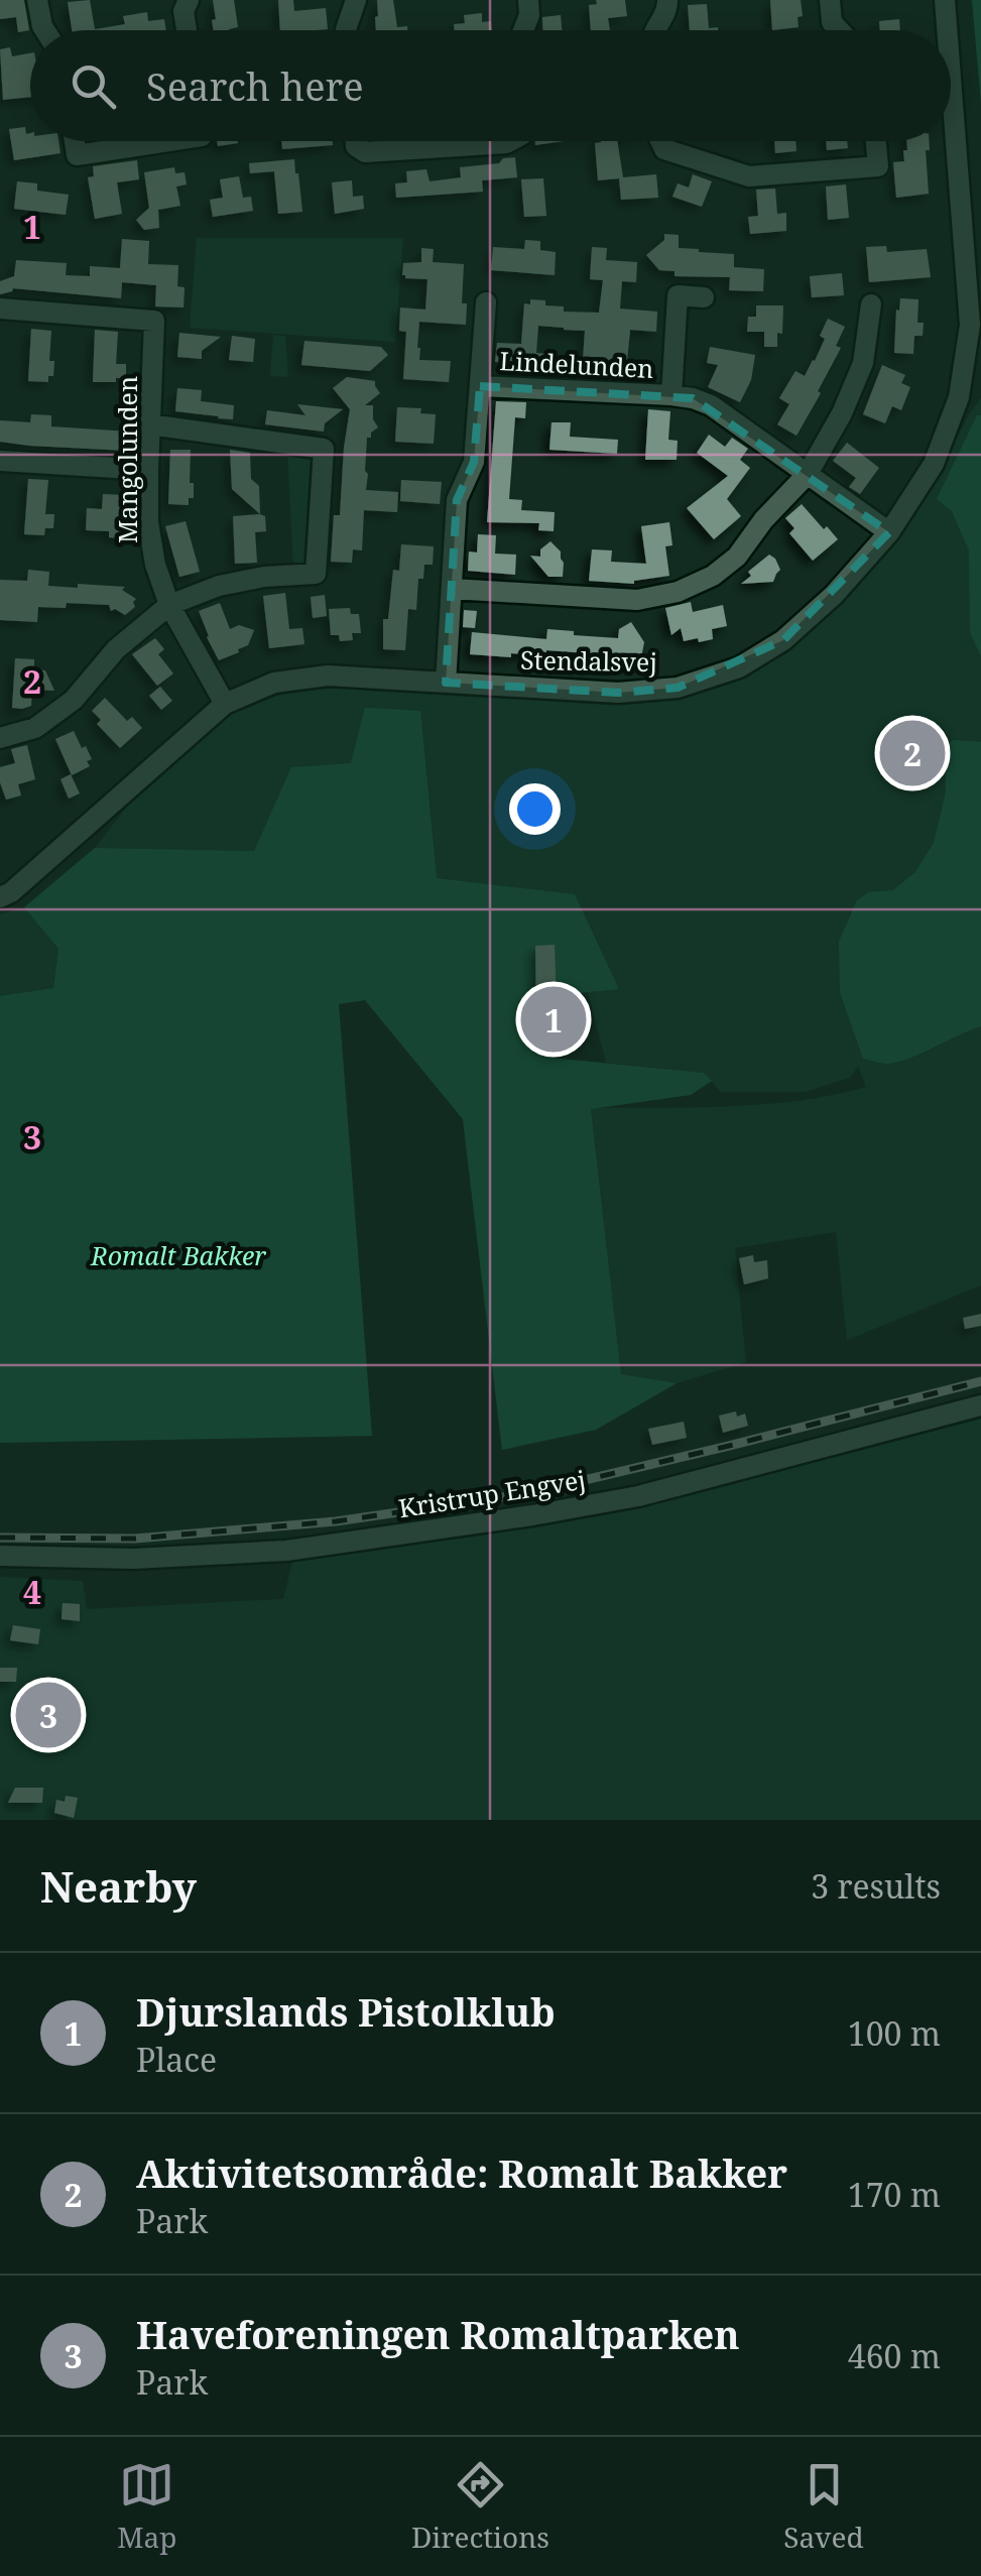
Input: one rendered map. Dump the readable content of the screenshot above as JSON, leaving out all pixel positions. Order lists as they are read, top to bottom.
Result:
{
  "streets": {
    "street": [
      "Lindelunden",
      "Mangolunden",
      "Stendalsvej",
      "Kristrup Engvej"
    ]
  },
  "crossings": [
    ["Lindelunden", "Stendalsvej"],
    ["Mangolunden", "Stendalsvej"]
  ],
  "parks": ["Romalt Bakker"],
  "page": {
    "search": "Search here",
    "pins": ["2", "1", "3"],
    "heading": ["Nearby", "3 results"],
    "list": [
      {
        "mark": "1",
        "name": "Djurslands Pistolklub",
        "note": "Place",
        "value": "100 m"
      },
      {
        "mark": "2",
        "name": "Aktivitetsområde: Romalt Bakker",
        "note": "Park",
        "value": "170 m"
      },
      {
        "mark": "3",
        "name": "Haveforeningen Romaltparken",
        "note": "Park",
        "value": "460 m"
      }
    ],
    "nav": ["Map", "Directions", "Saved"]
  },
  "grid": {
    "rows": [
      "1",
      "2",
      "3",
      "4"
    ]
  }
}
